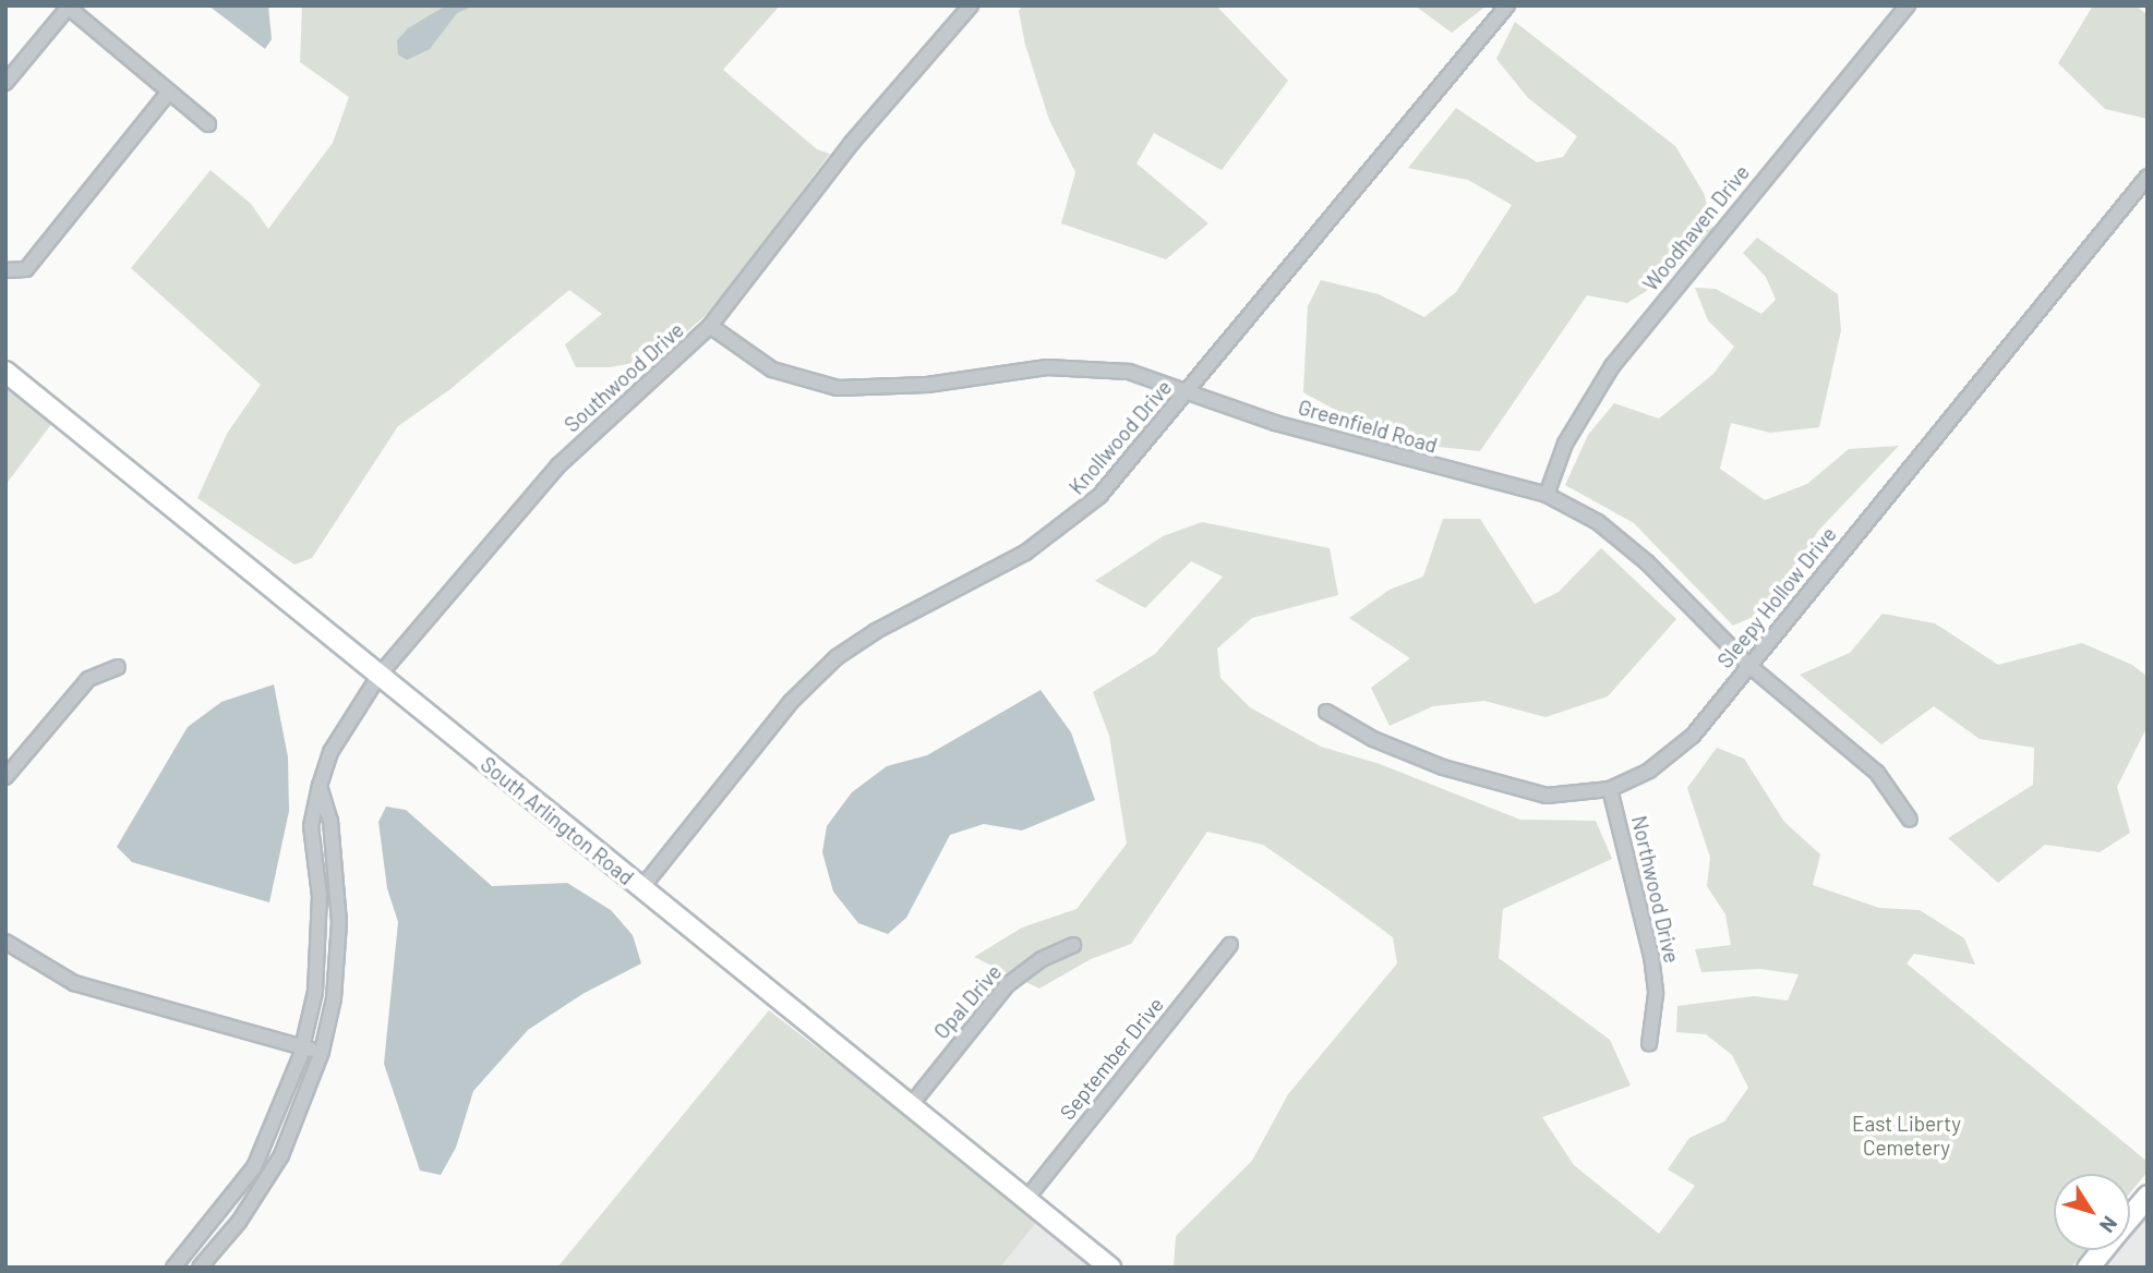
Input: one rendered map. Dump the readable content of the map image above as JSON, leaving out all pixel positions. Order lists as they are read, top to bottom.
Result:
{
  "streets": {
    "main road": ["South Arlington Road"],
    "street": [
      "Woodhaven Drive",
      "Southwood Drive",
      "Greenfield Road",
      "Knollwood Drive",
      "Sleepy Hollow Drive",
      "Northwood Drive",
      "Opal Drive",
      "September Drive"
    ]
  },
  "crossings": [
    ["Woodhaven Drive", "Greenfield Road"],
    ["Southwood Drive", "Greenfield Road"],
    ["Southwood Drive", "South Arlington Road"],
    ["Greenfield Road", "Knollwood Drive"],
    ["Greenfield Road", "Sleepy Hollow Drive"],
    ["Knollwood Drive", "South Arlington Road"],
    ["Sleepy Hollow Drive", "Northwood Drive"],
    ["South Arlington Road", "Opal Drive"],
    ["South Arlington Road", "September Drive"]
  ],
  "parks": ["East Liberty Cemetery"],
  "north": "bottom right"
}
